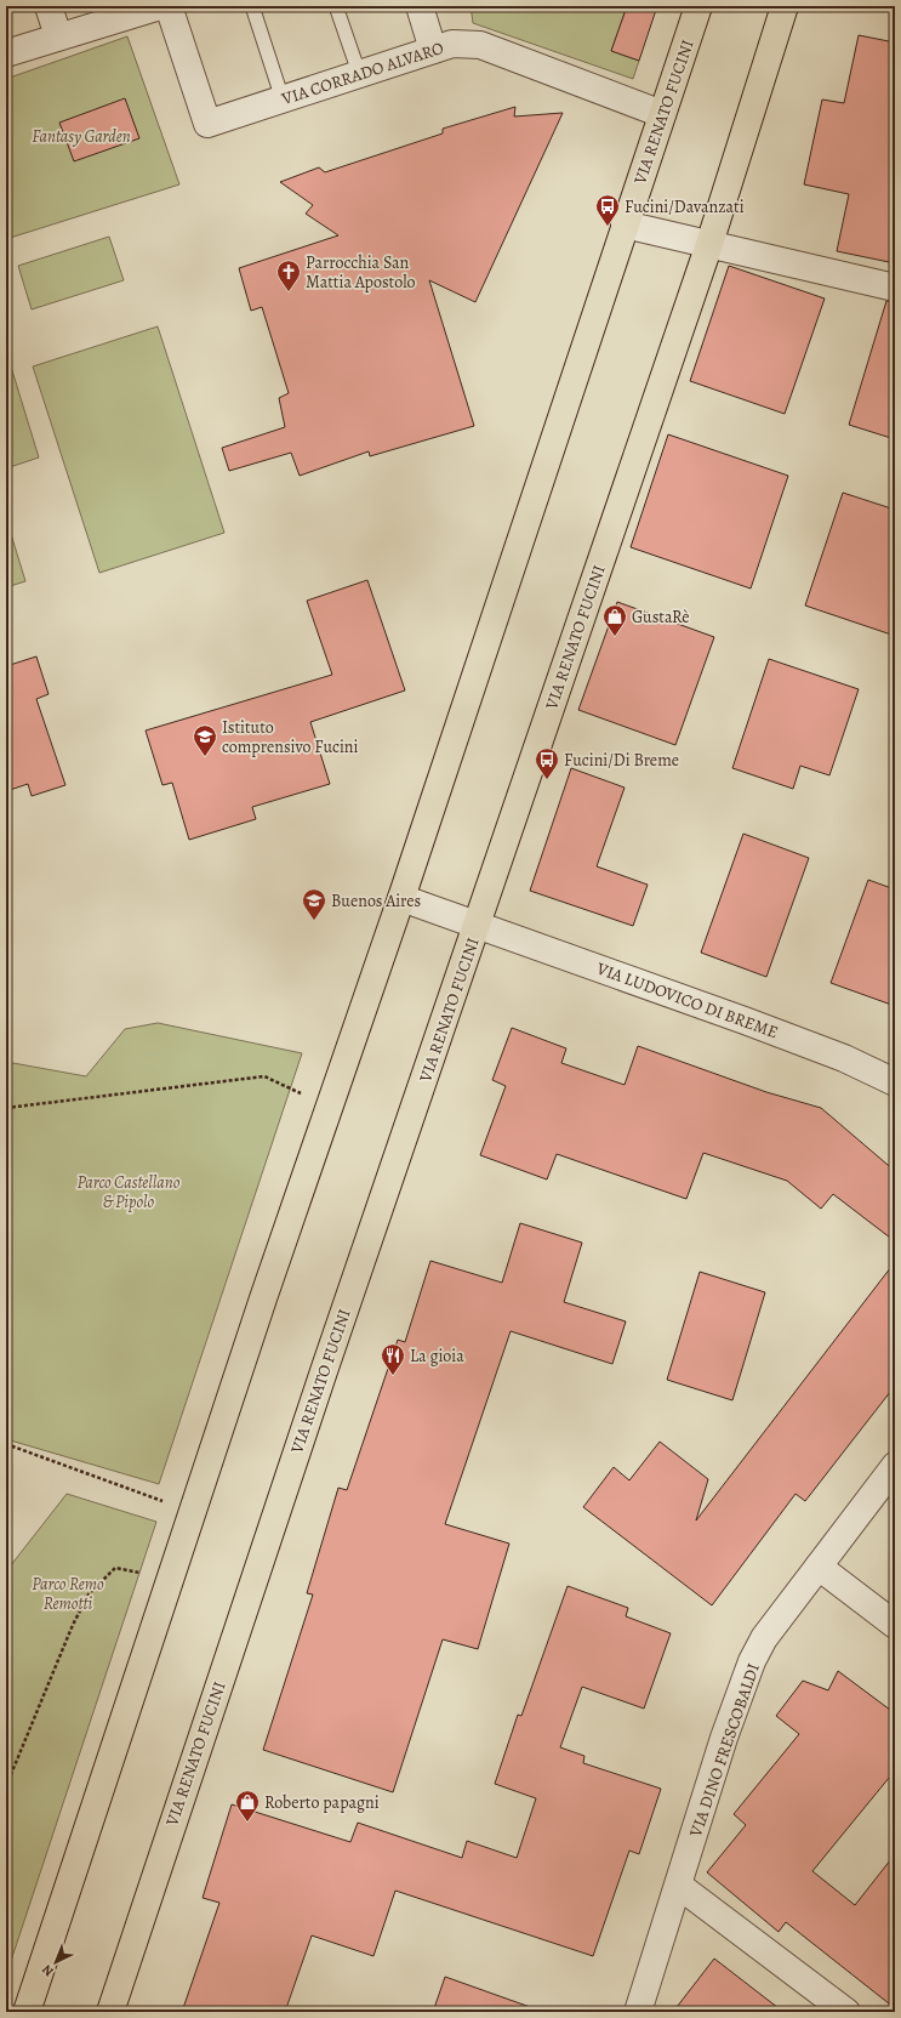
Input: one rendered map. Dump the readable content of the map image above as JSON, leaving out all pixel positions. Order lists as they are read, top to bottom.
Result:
{
  "streets": {
    "main road": ["VIA RENATO FUCINI"],
    "street": ["VIA CORRADO ALVARO", "VIA LUDOVICO DI BREME", "VIA DINO FRESCOBALDI"]
  },
  "crossings": [
    ["VIA CORRADO ALVARO", "VIA RENATO FUCINI"],
    ["VIA RENATO FUCINI", "VIA LUDOVICO DI BREME"]
  ],
  "parks": ["Fantasy Garden", "Parco Castellano & Pipolo", "Parco Remo Remotti"],
  "places": {
    "bus stop": ["Fucini/Davanzati", "Fucini/Di Breme"],
    "church": ["Parrocchia San Mattia Apostolo"],
    "shop": ["GustaRè", "Roberto papagni"],
    "school or university": ["Istituto comprensivo Fucini", "Buenos Aires"],
    "restaurant": ["La gioia"]
  },
  "north": "bottom left"
}
